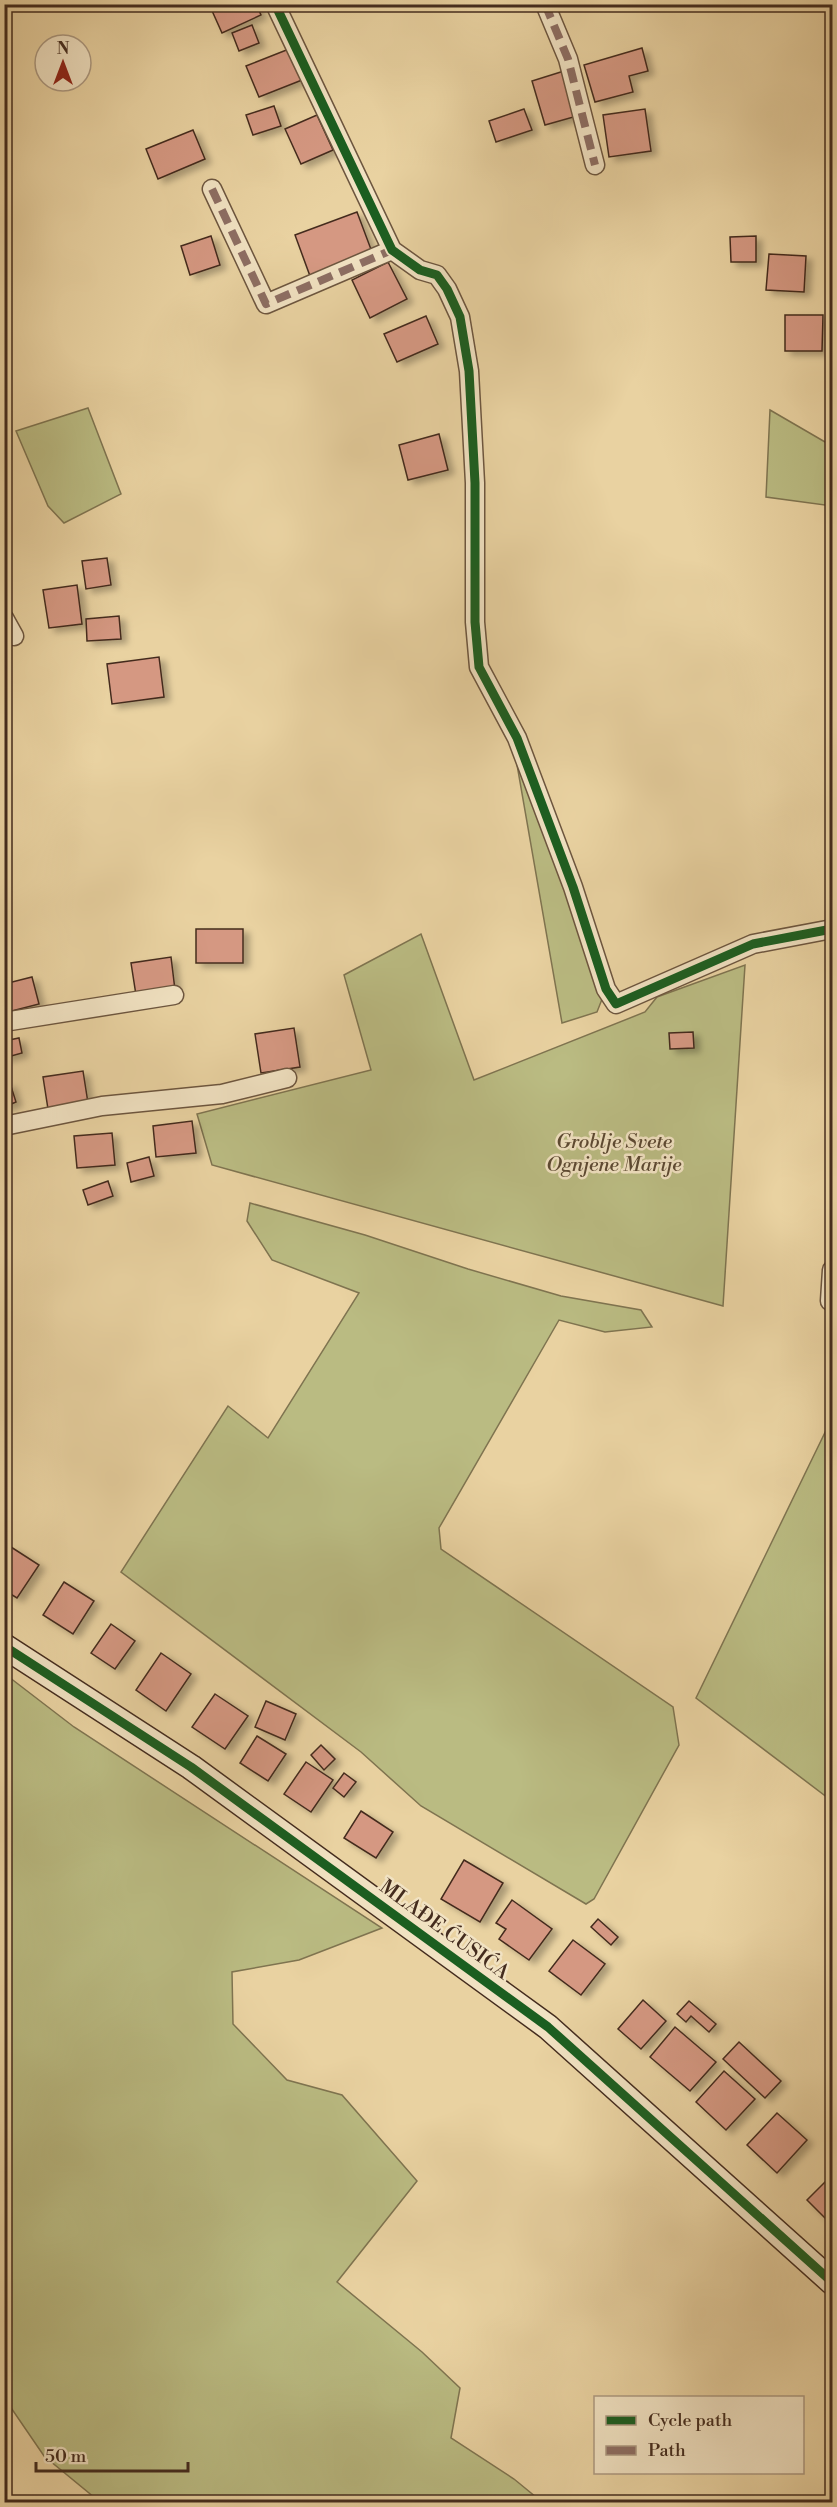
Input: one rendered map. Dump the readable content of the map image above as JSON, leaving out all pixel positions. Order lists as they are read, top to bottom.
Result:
{
  "streets": {
    "street": ["MLAĐE ĆUSIĆA"]
  },
  "parks": ["Groblje Svete Ognjene Marije"],
  "legend": ["Cycle path", "Path"],
  "scale_bar": "50 m",
  "north": "top"
}
